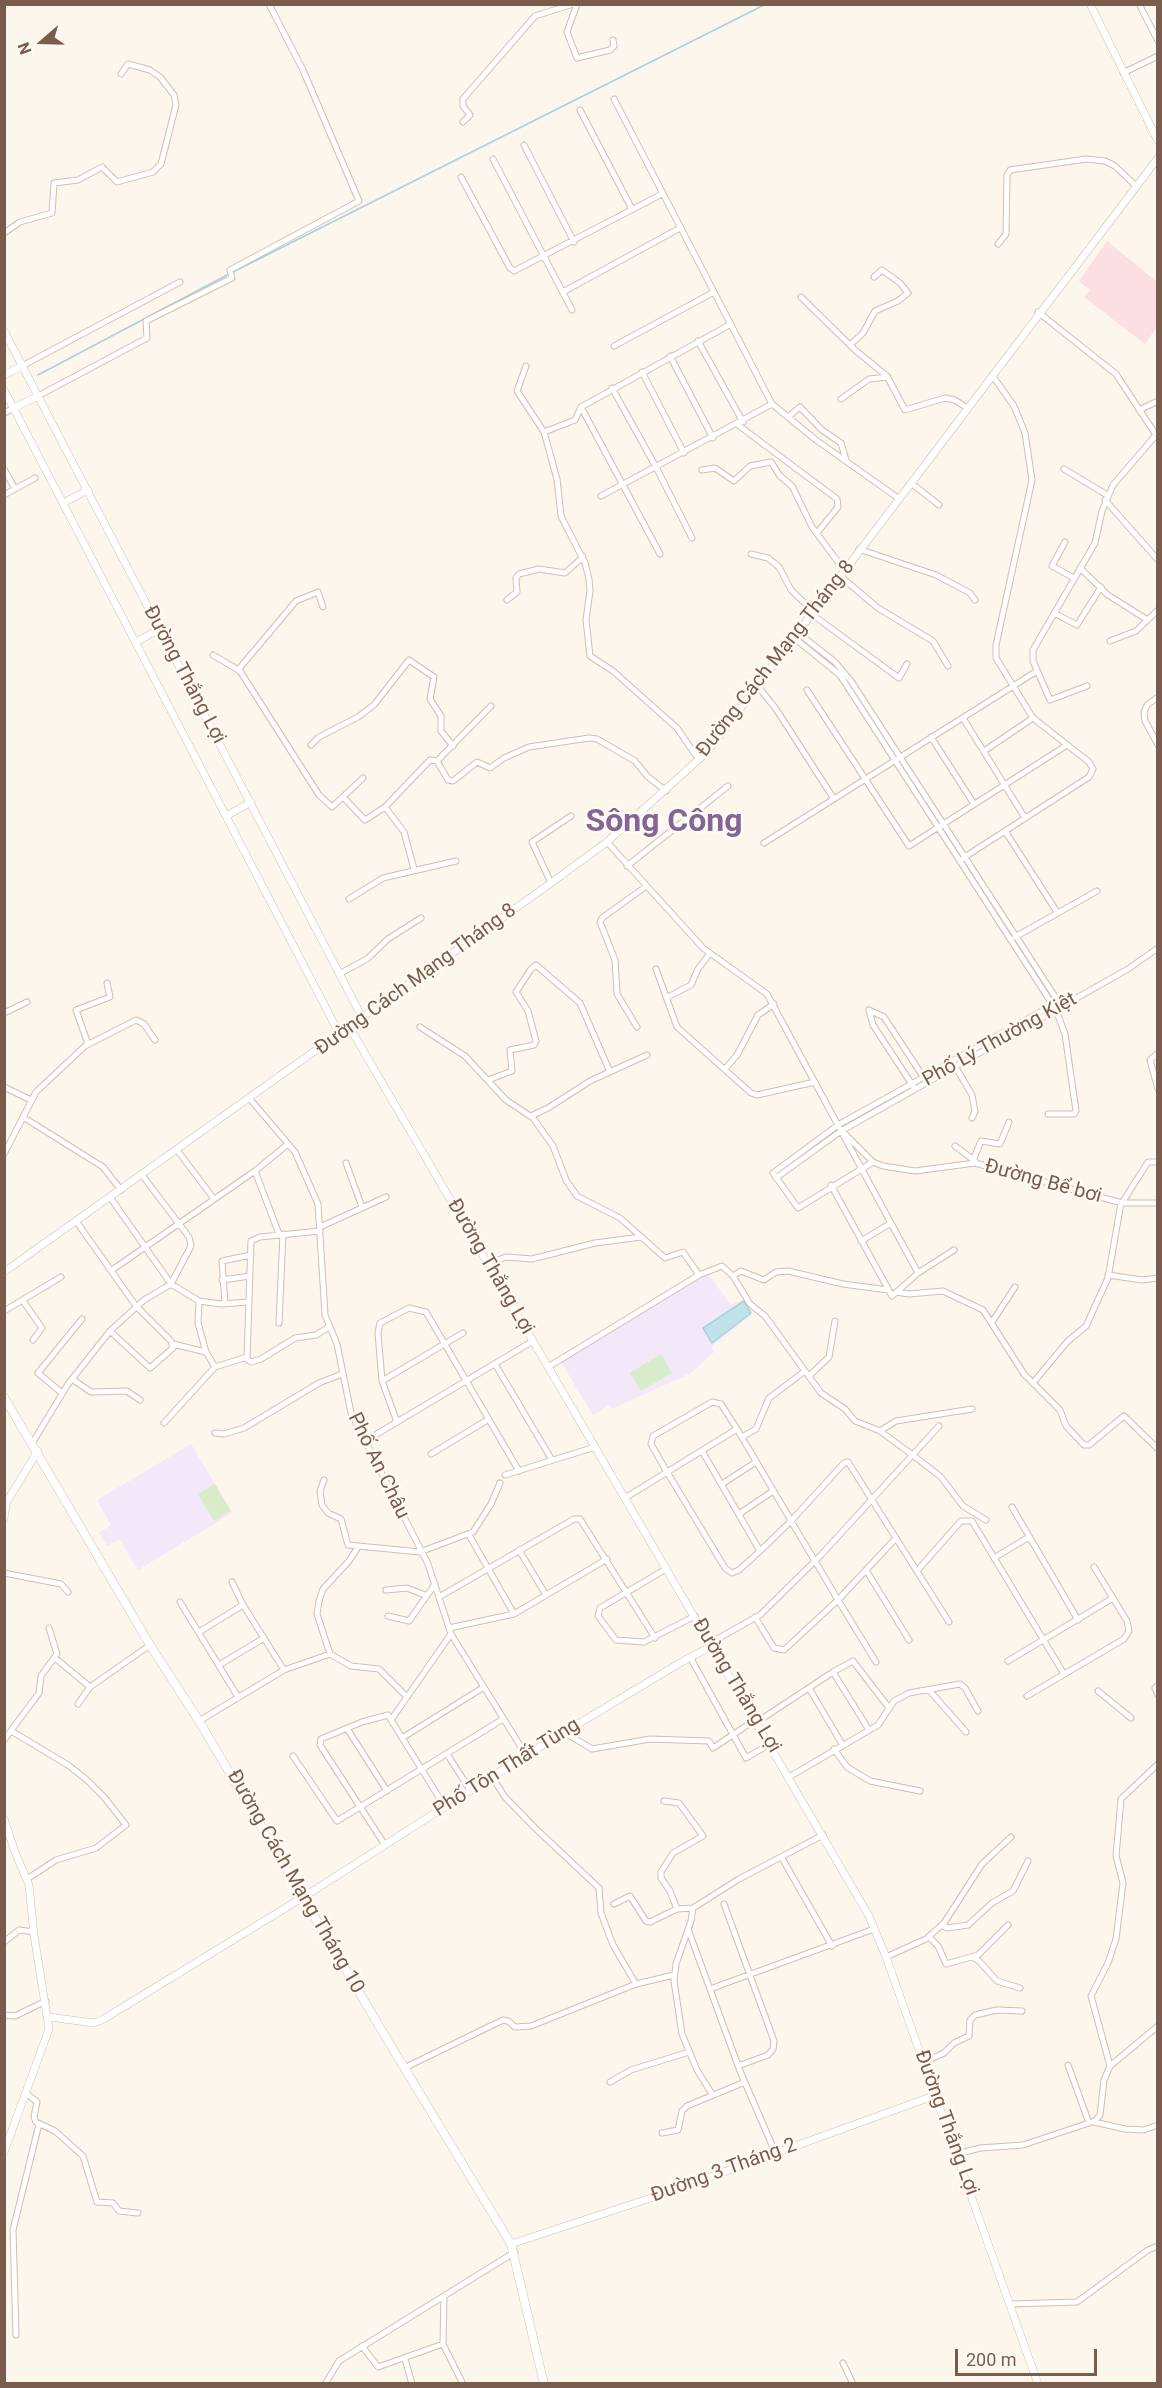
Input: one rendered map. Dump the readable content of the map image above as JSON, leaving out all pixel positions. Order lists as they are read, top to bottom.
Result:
{
  "streets": {
    "main road": ["Đường Cách Mạng Tháng 10"],
    "street": [
      "Đường Cách Mạng Tháng 8",
      "Đường Thắng Lợi",
      "Phố Lý Thường Kiệt",
      "Đường Bể bơi",
      "Phố An Châu",
      "Phố Tôn Thất Tùng",
      "Đường 3 Tháng 2"
    ]
  },
  "crossings": [
    ["Đường Cách Mạng Tháng 8", "Đường Thắng Lợi"],
    ["Đường Cách Mạng Tháng 8", "Phố An Châu"],
    ["Đường Thắng Lợi", "Phố Tôn Thất Tùng"],
    ["Đường Thắng Lợi", "Đường 3 Tháng 2"],
    ["Phố An Châu", "Phố Tôn Thất Tùng"],
    ["Phố Tôn Thất Tùng", "Đường Cách Mạng Tháng 10"],
    ["Đường Cách Mạng Tháng 10", "Đường 3 Tháng 2"]
  ],
  "districts": ["Sông Công"],
  "scale_bar": "200 m",
  "north": "left"
}
